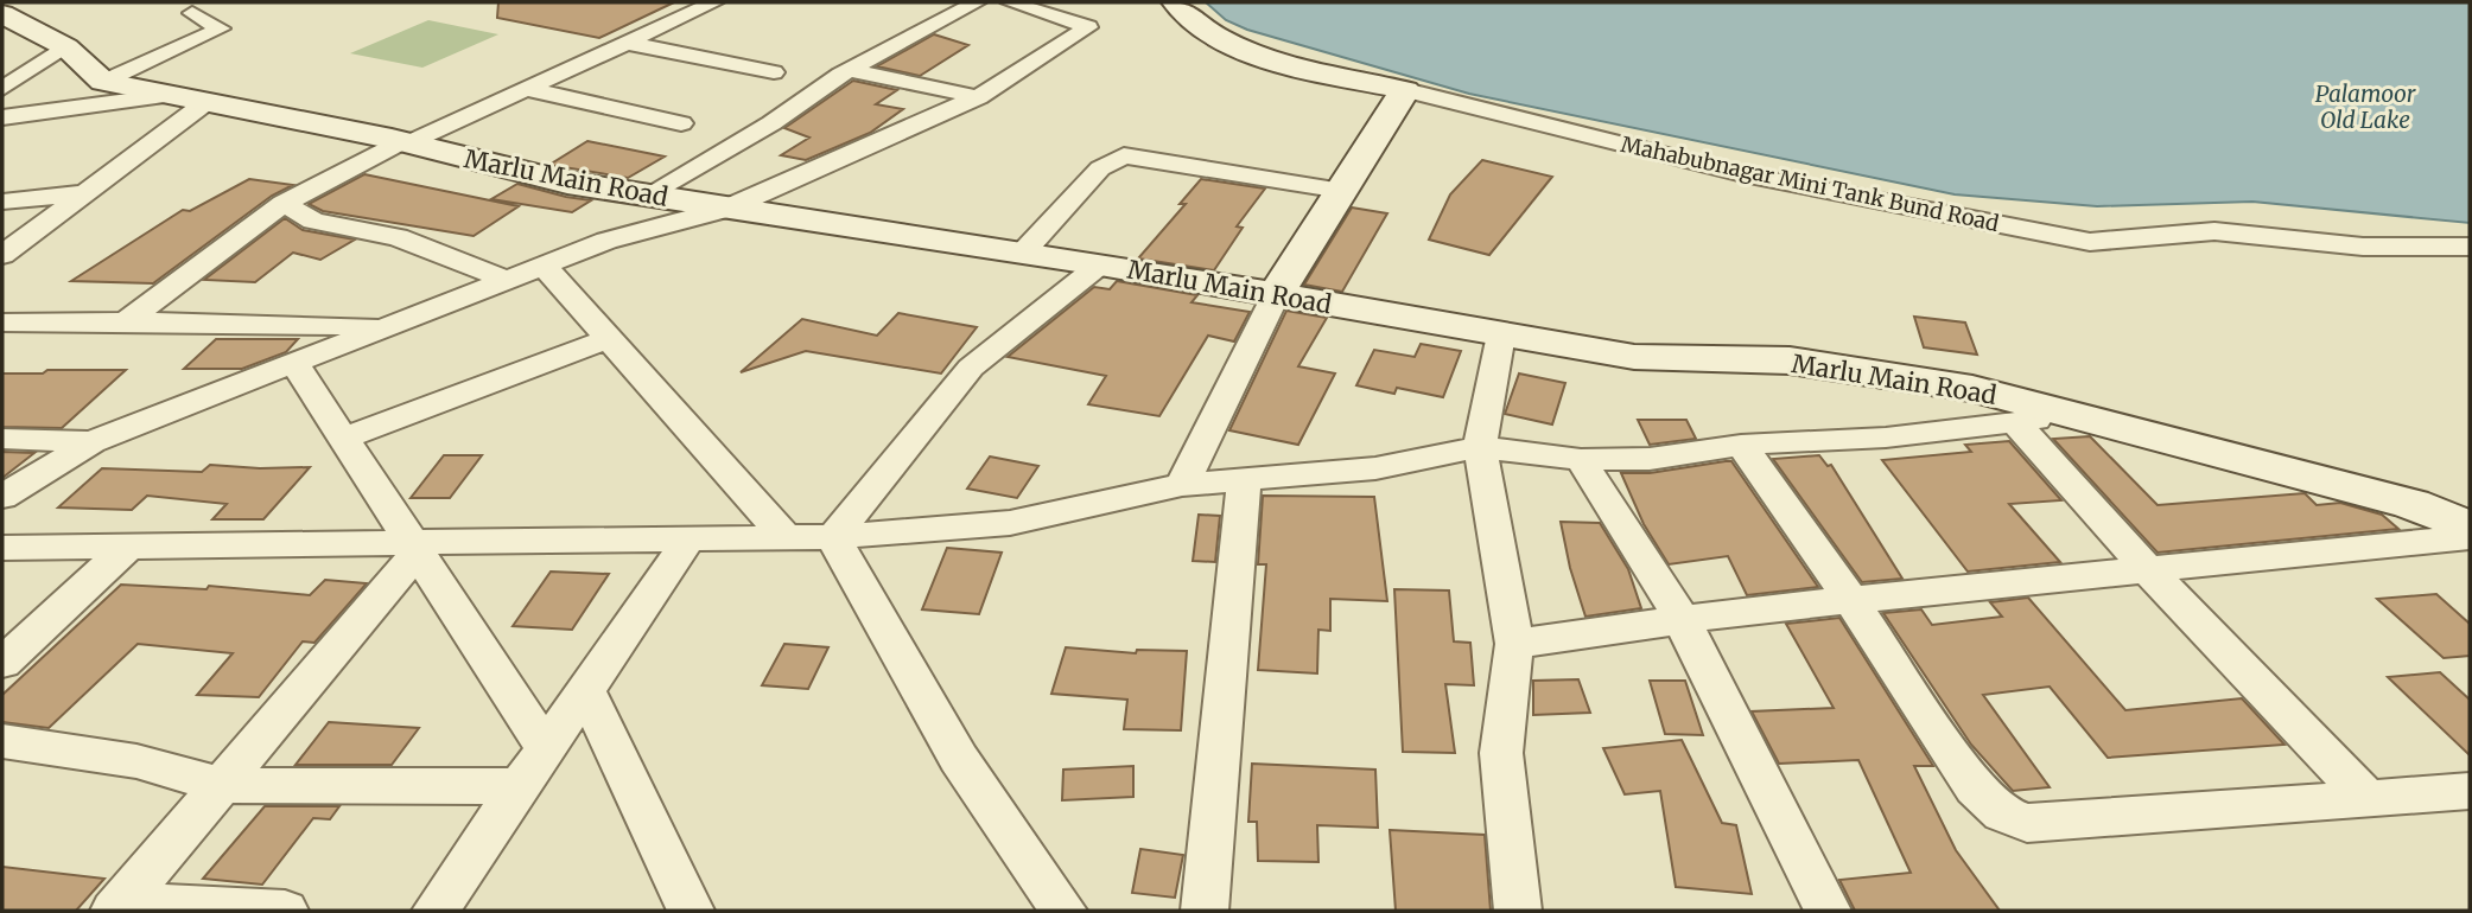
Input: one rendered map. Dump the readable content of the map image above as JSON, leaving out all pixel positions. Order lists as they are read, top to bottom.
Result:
{
  "streets": {
    "street": ["Marlu Main Road", "Mahabubnagar Mini Tank Bund Road"]
  },
  "water": ["Palamoor Old Lake"]
}
